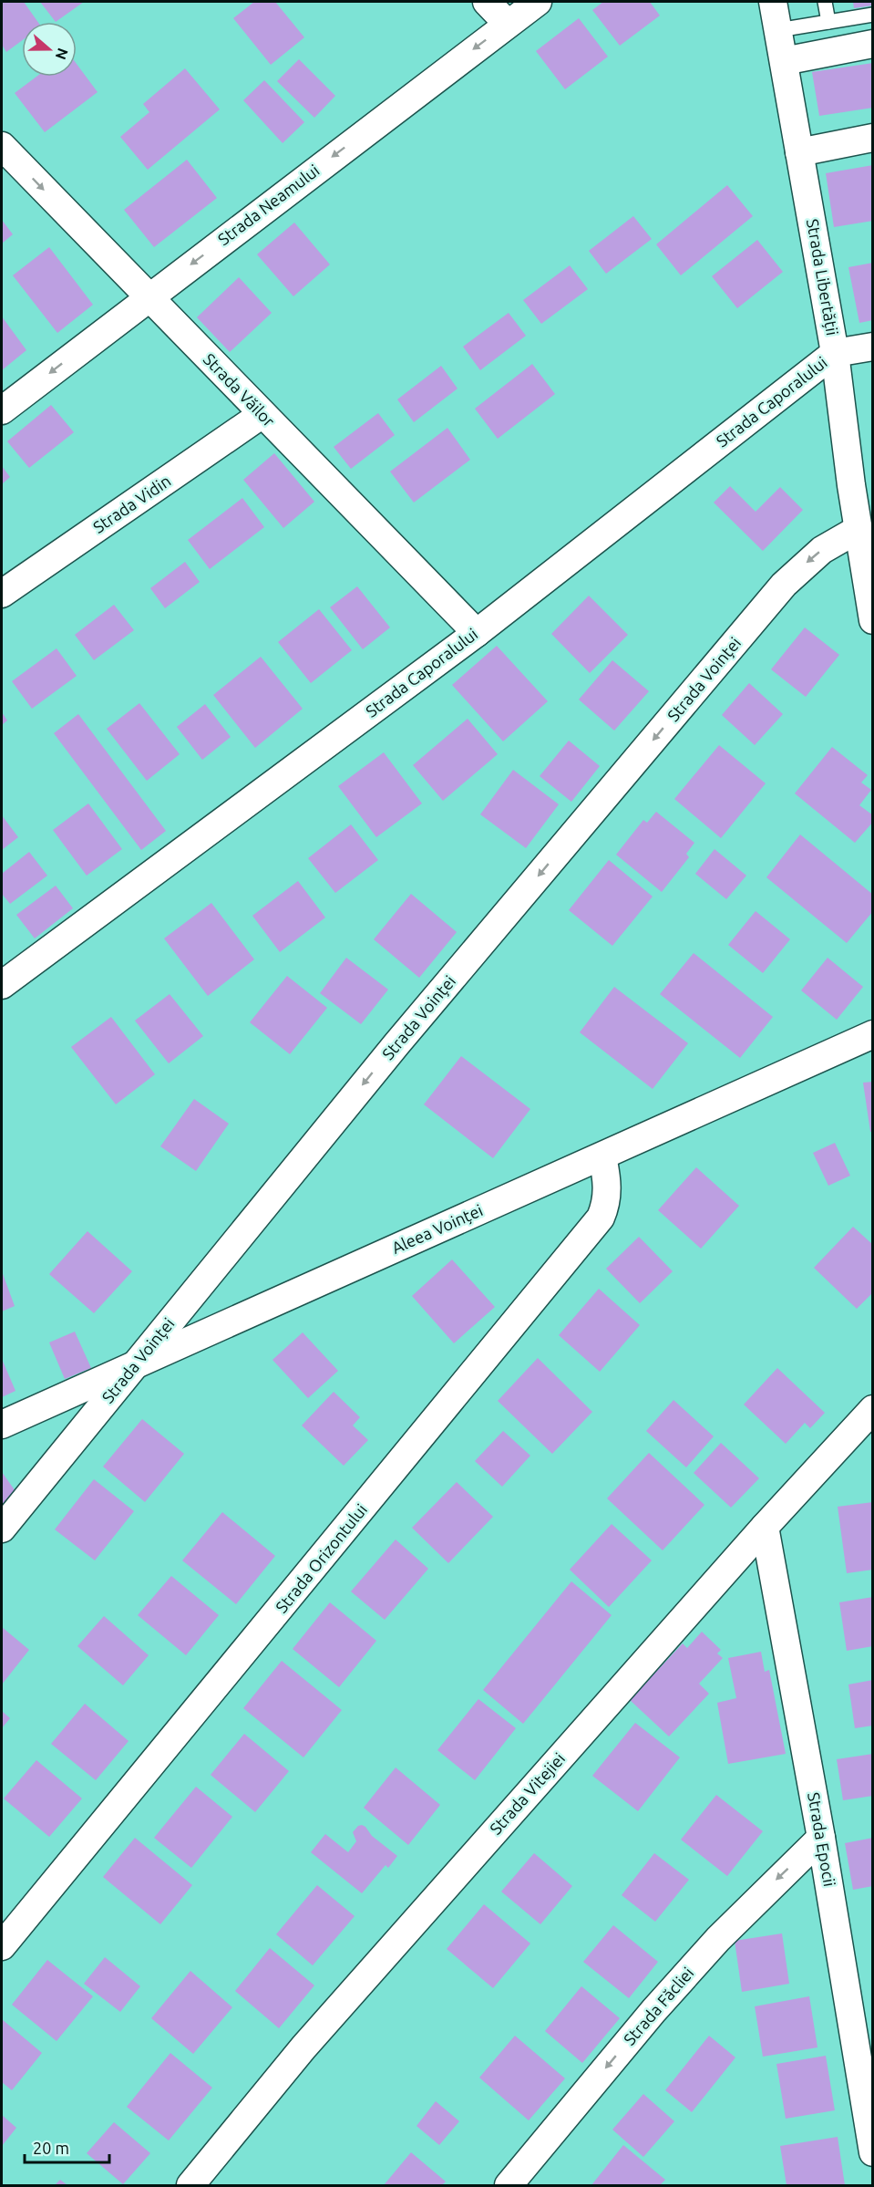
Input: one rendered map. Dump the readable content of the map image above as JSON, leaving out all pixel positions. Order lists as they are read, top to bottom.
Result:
{
  "streets": {
    "street": [
      "Strada Neamului",
      "Strada Libertății",
      "Strada Văilor",
      "Strada Caporalului",
      "Strada Vidin",
      "Strada Voinței",
      "Aleea Voinței",
      "Strada Orizontului",
      "Strada Vitejiei",
      "Strada Epocii",
      "Strada Făcliei"
    ]
  },
  "crossings": [
    ["Strada Neamului", "Strada Văilor"],
    ["Strada Libertății", "Strada Caporalului"],
    ["Strada Libertății", "Strada Voinței"],
    ["Strada Văilor", "Strada Caporalului"],
    ["Strada Văilor", "Strada Vidin"],
    ["Strada Voinței", "Aleea Voinței"],
    ["Aleea Voinței", "Strada Orizontului"],
    ["Strada Vitejiei", "Strada Epocii"],
    ["Strada Epocii", "Strada Făcliei"]
  ],
  "one_way": ["Strada Neamului", "Strada Voinței", "Strada Făcliei"],
  "scale_bar": "20 m",
  "north": "right"
}
